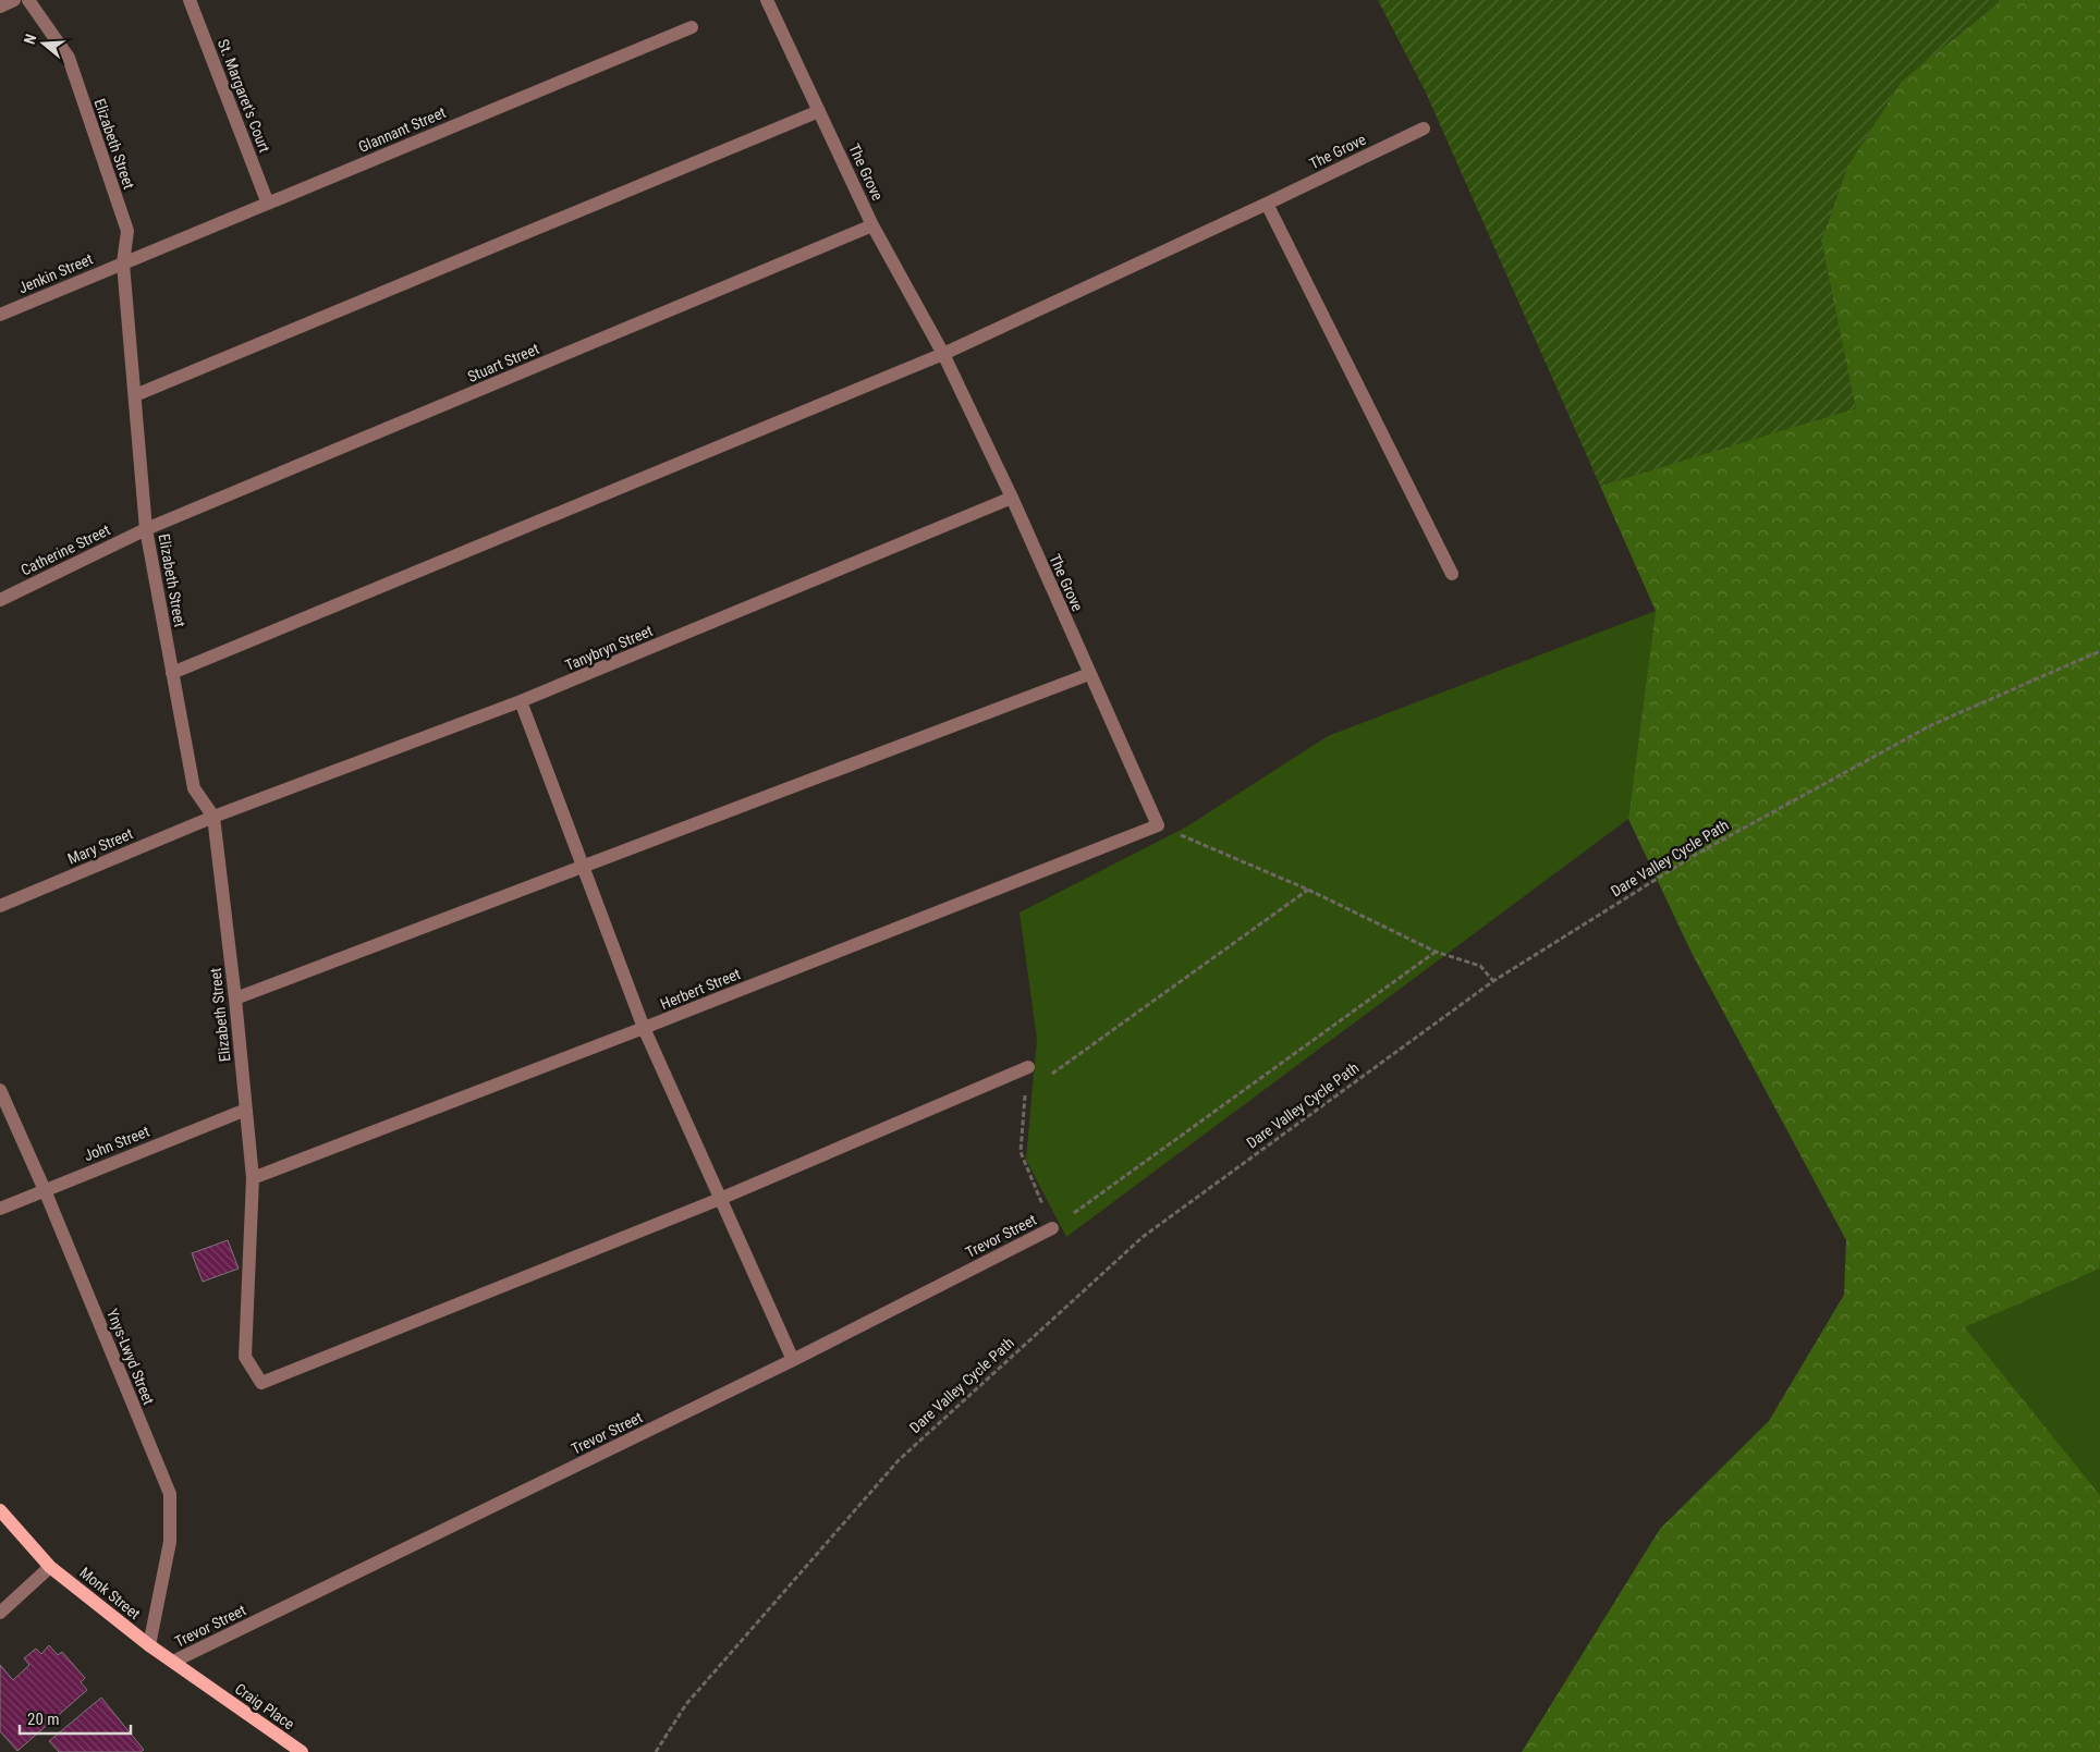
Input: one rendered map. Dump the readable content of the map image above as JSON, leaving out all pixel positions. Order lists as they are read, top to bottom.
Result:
{
  "streets": {
    "main road": ["Monk Street", "Craig Place"],
    "street": [
      "St. Margaret's Court",
      "Glannant Street",
      "Elizabeth Street",
      "The Grove",
      "Jenkin Street",
      "Stuart Street",
      "Catherine Street",
      "Tanybryn Street",
      "Mary Street",
      "Herbert Street",
      "John Street",
      "Trevor Street",
      "Ynys-Lwyd Street"
    ],
    "path": ["Dare Valley Cycle Path"]
  },
  "crossings": [
    ["St. Margaret's Court", "Glannant Street"],
    ["Glannant Street", "Elizabeth Street"],
    ["Glannant Street", "Jenkin Street"],
    ["Elizabeth Street", "Jenkin Street"],
    ["Elizabeth Street", "Stuart Street"],
    ["Elizabeth Street", "Catherine Street"],
    ["Elizabeth Street", "Tanybryn Street"],
    ["Elizabeth Street", "Mary Street"],
    ["Elizabeth Street", "Herbert Street"],
    ["Elizabeth Street", "John Street"],
    ["The Grove", "Stuart Street"],
    ["The Grove", "Tanybryn Street"],
    ["The Grove", "Herbert Street"],
    ["Stuart Street", "Catherine Street"],
    ["Tanybryn Street", "Mary Street"],
    ["John Street", "Ynys-Lwyd Street"],
    ["Trevor Street", "Monk Street"],
    ["Ynys-Lwyd Street", "Monk Street"],
    ["Monk Street", "Craig Place"]
  ],
  "scale_bar": "20 m",
  "north": "left"
}
